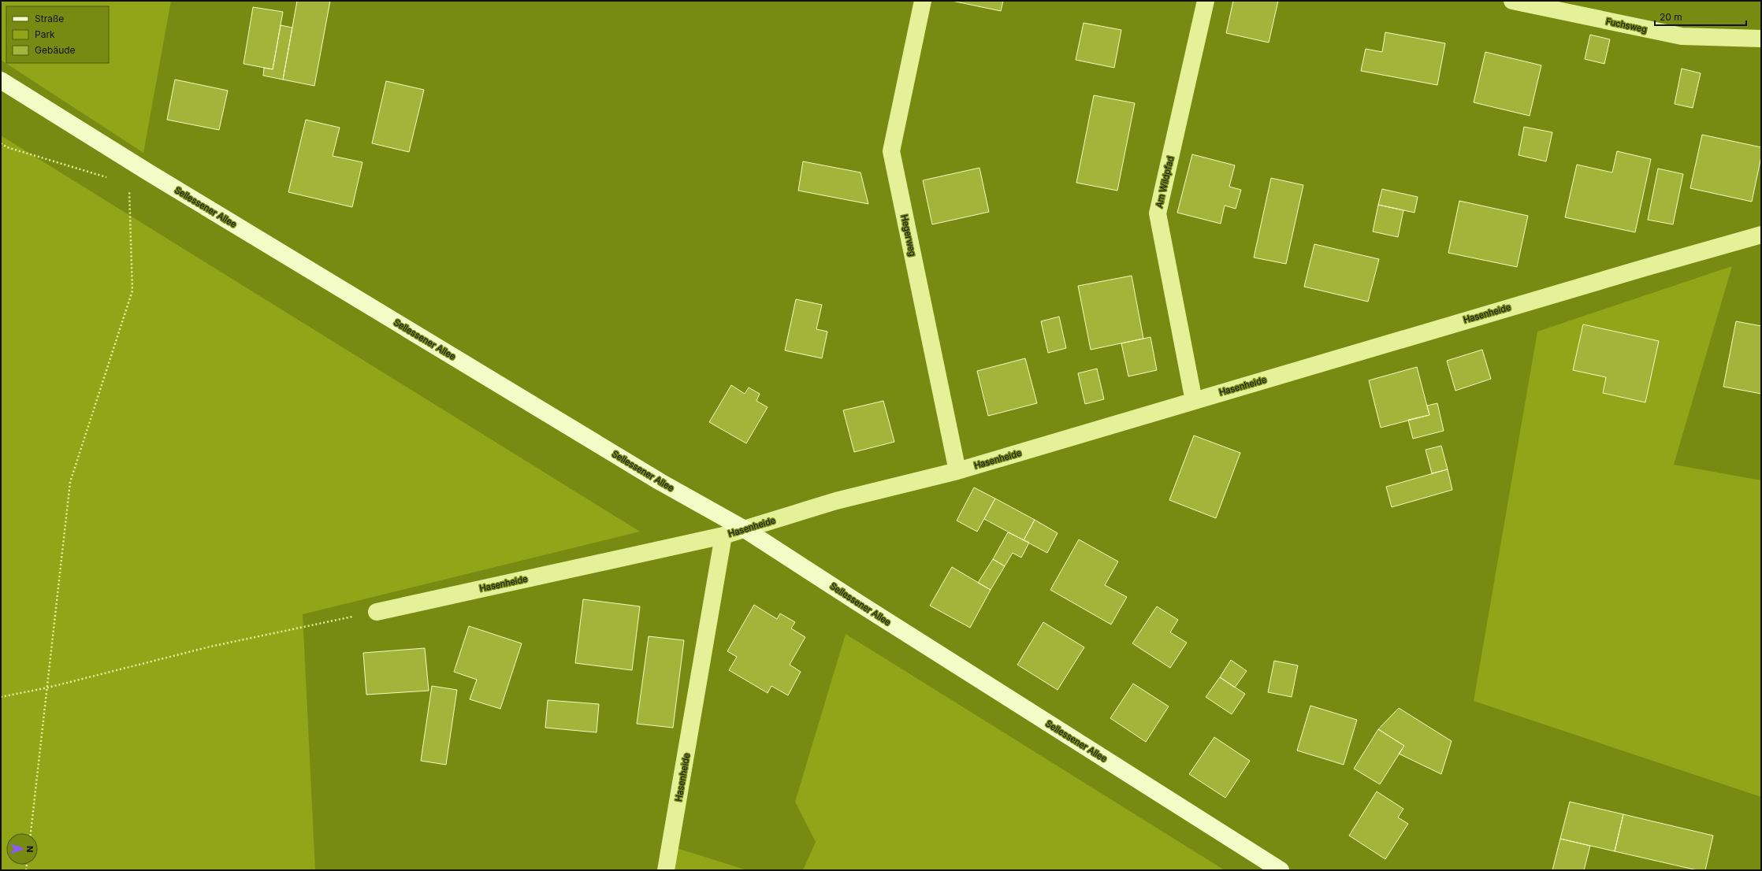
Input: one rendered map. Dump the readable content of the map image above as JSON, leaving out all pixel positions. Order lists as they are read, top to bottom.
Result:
{
  "streets": {
    "main road": ["Sellessener Allee"],
    "street": [
      "Fuchsweg",
      "Am Wildpfad",
      "Hegerweg",
      "Hasenheide"
    ]
  },
  "crossings": [
    ["Am Wildpfad", "Hasenheide"],
    ["Sellessener Allee", "Hasenheide"],
    ["Hegerweg", "Hasenheide"]
  ],
  "legend": ["Straße", "Park", "Gebäude"],
  "scale_bar": "20 m",
  "north": "right"
}
